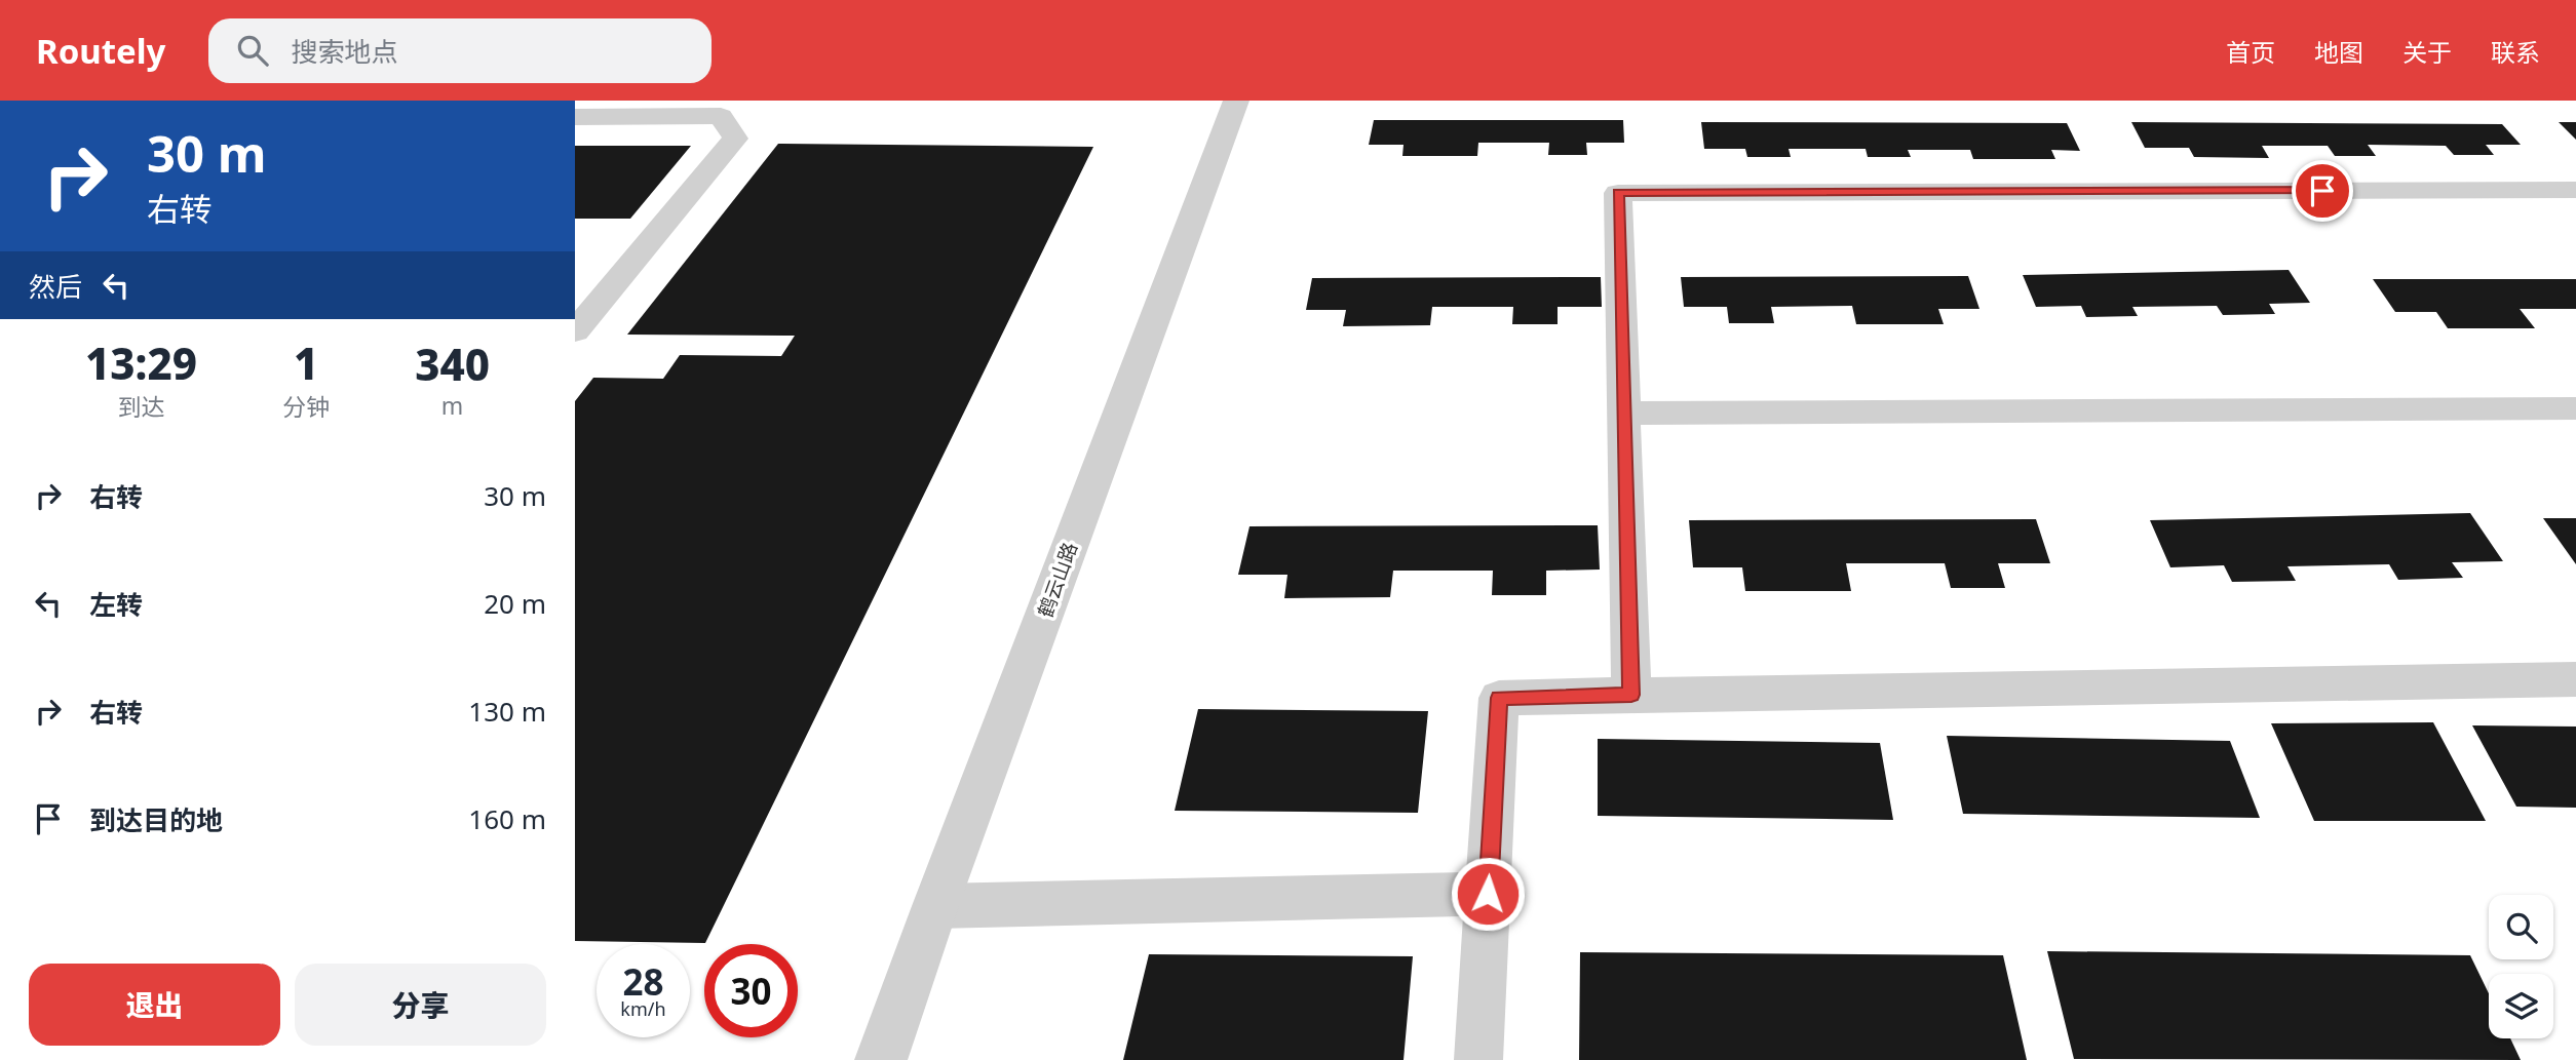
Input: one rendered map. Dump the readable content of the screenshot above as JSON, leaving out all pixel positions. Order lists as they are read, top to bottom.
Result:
{
  "streets": {
    "street": ["鹤云山路"]
  },
  "page": {
    "header": "Routely",
    "search": "搜索地点",
    "nav": [
      "首页",
      "地图",
      "关于",
      "联系"
    ],
    "turn": ["30 m", "右转"],
    "then": "然后",
    "eta": [
      "13:29",
      "到达",
      "1",
      "分钟",
      "340",
      "m"
    ],
    "list": [
      {
        "name": "右转",
        "value": "30 m"
      },
      {
        "name": "左转",
        "value": "20 m"
      },
      {
        "name": "右转",
        "value": "130 m"
      },
      {
        "name": "到达目的地",
        "value": "160 m"
      }
    ],
    "speed": "28 km/h",
    "limit": "30",
    "buttons": ["退出", "分享"]
  }
}
